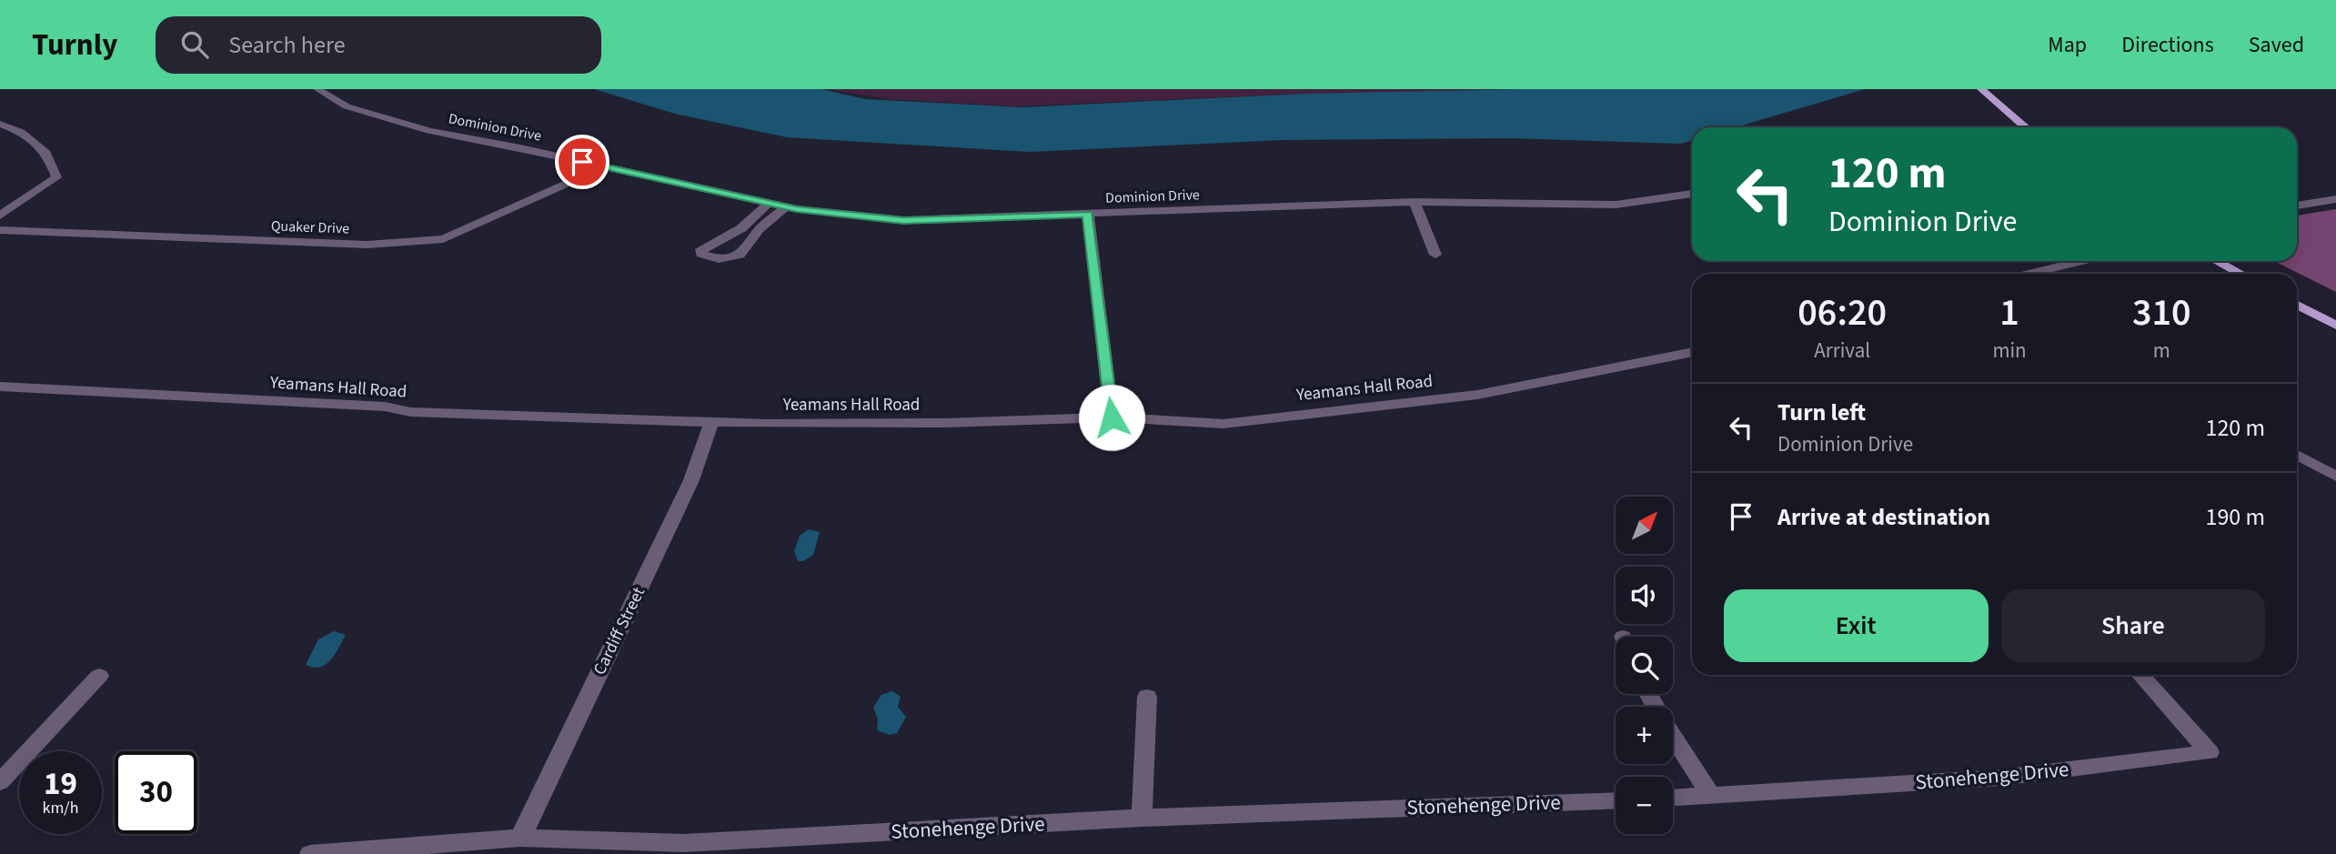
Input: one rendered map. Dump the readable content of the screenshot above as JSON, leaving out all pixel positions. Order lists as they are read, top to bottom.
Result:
{
  "streets": {
    "street": [
      "Dominion Drive",
      "Quaker Drive",
      "Yeamans Hall Road",
      "Cardiff Street",
      "Stonehenge Drive"
    ]
  },
  "crossings": [
    ["Dominion Drive", "Quaker Drive"],
    ["Yeamans Hall Road", "Cardiff Street"],
    ["Cardiff Street", "Stonehenge Drive"]
  ],
  "north": "top right",
  "page": {
    "header": "Turnly",
    "search": "Search here",
    "nav": ["Map", "Directions", "Saved"],
    "turn": ["120 m", "Dominion Drive"],
    "eta": [
      "06:20",
      "Arrival",
      "1",
      "min",
      "310",
      "m"
    ],
    "list": [
      {
        "name": "Turn left",
        "note": "Dominion Drive",
        "value": "120 m"
      },
      {
        "name": "Arrive at destination",
        "value": "190 m"
      }
    ],
    "map_buttons": ["+", "−"],
    "buttons": ["Exit", "Share"],
    "speed": "19 km/h",
    "limit": "30"
  }
}
